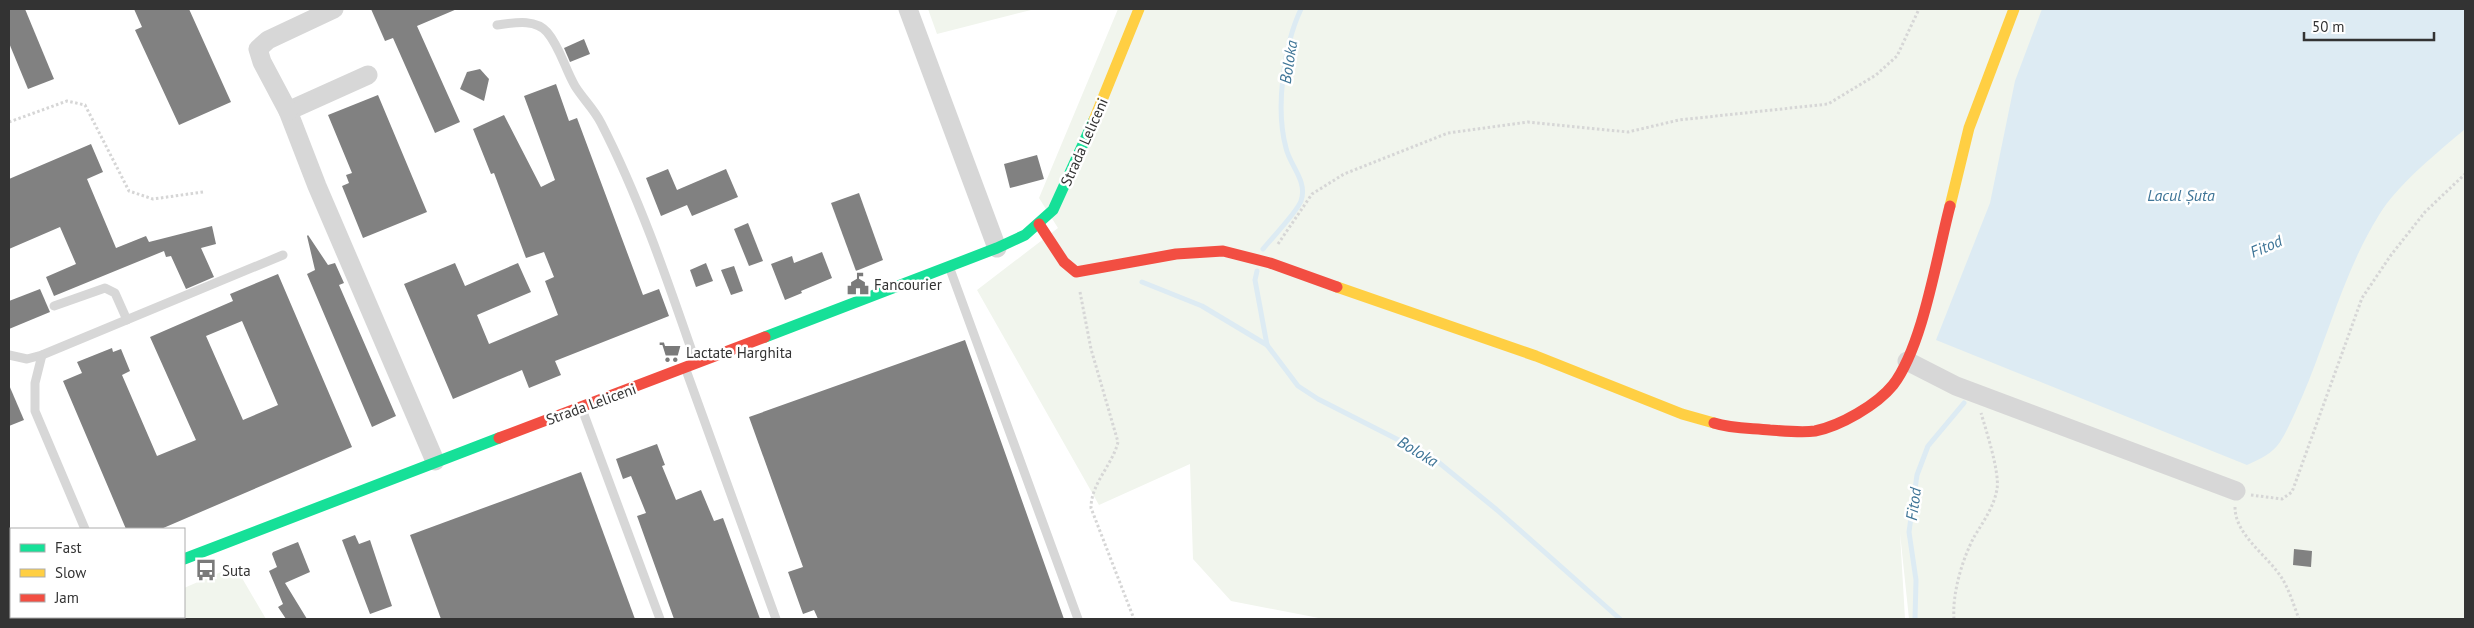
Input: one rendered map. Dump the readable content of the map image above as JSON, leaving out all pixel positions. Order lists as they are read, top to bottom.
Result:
{
  "streets": {
    "street": ["Strada Leliceni"]
  },
  "water": ["Boloka", "Lacul Șuta", "Fitod"],
  "places": {
    "public building": ["Fancourier"],
    "supermarket": ["Lactate Harghita"],
    "bus stop": ["Suta"]
  },
  "legend": ["Fast", "Slow", "Jam"],
  "scale_bar": "50 m"
}
